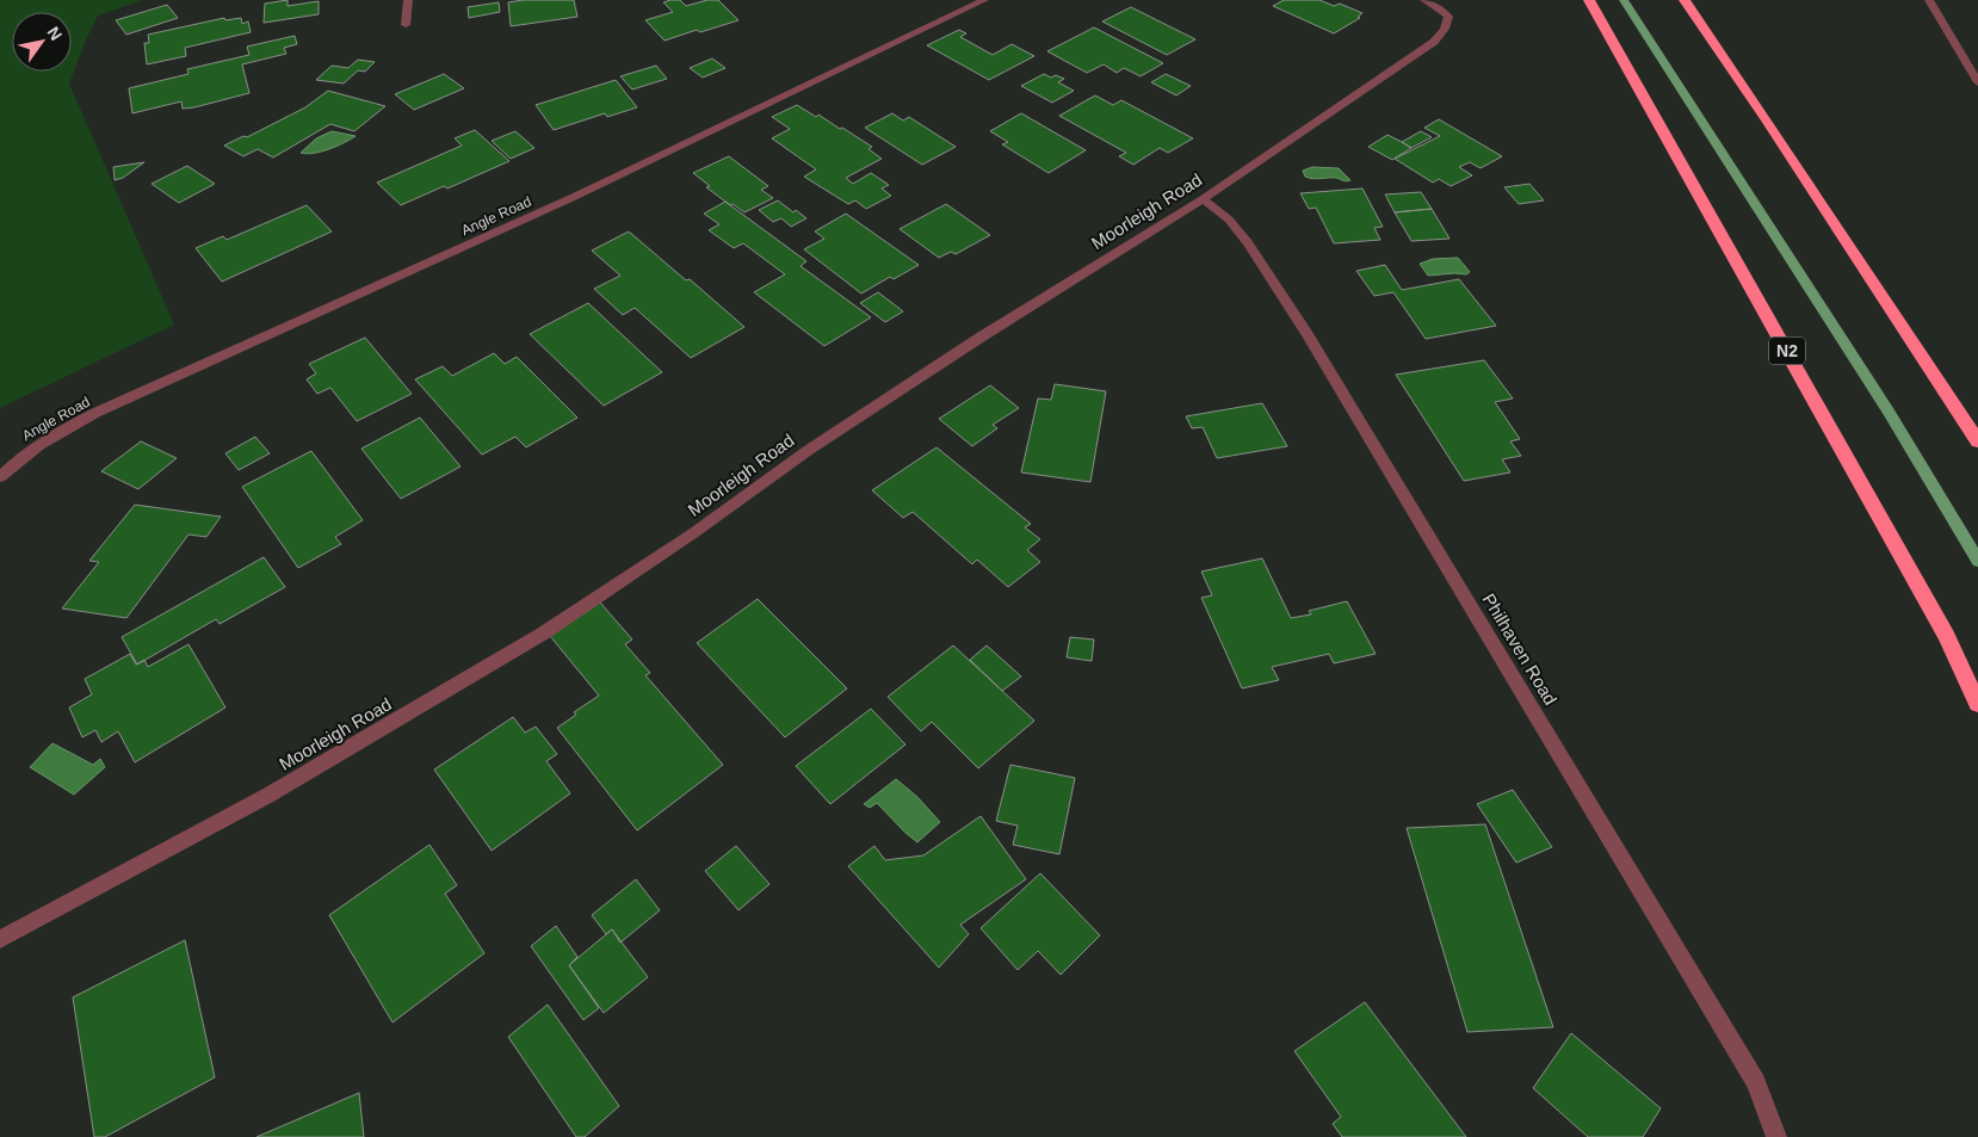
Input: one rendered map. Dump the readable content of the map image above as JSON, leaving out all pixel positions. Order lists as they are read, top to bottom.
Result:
{
  "streets": {
    "highway": ["N2"],
    "street": ["Moorleigh Road", "Angle Road", "Philhaven Road"]
  },
  "crossings": [
    ["Moorleigh Road", "Philhaven Road"]
  ],
  "north": "top right"
}
